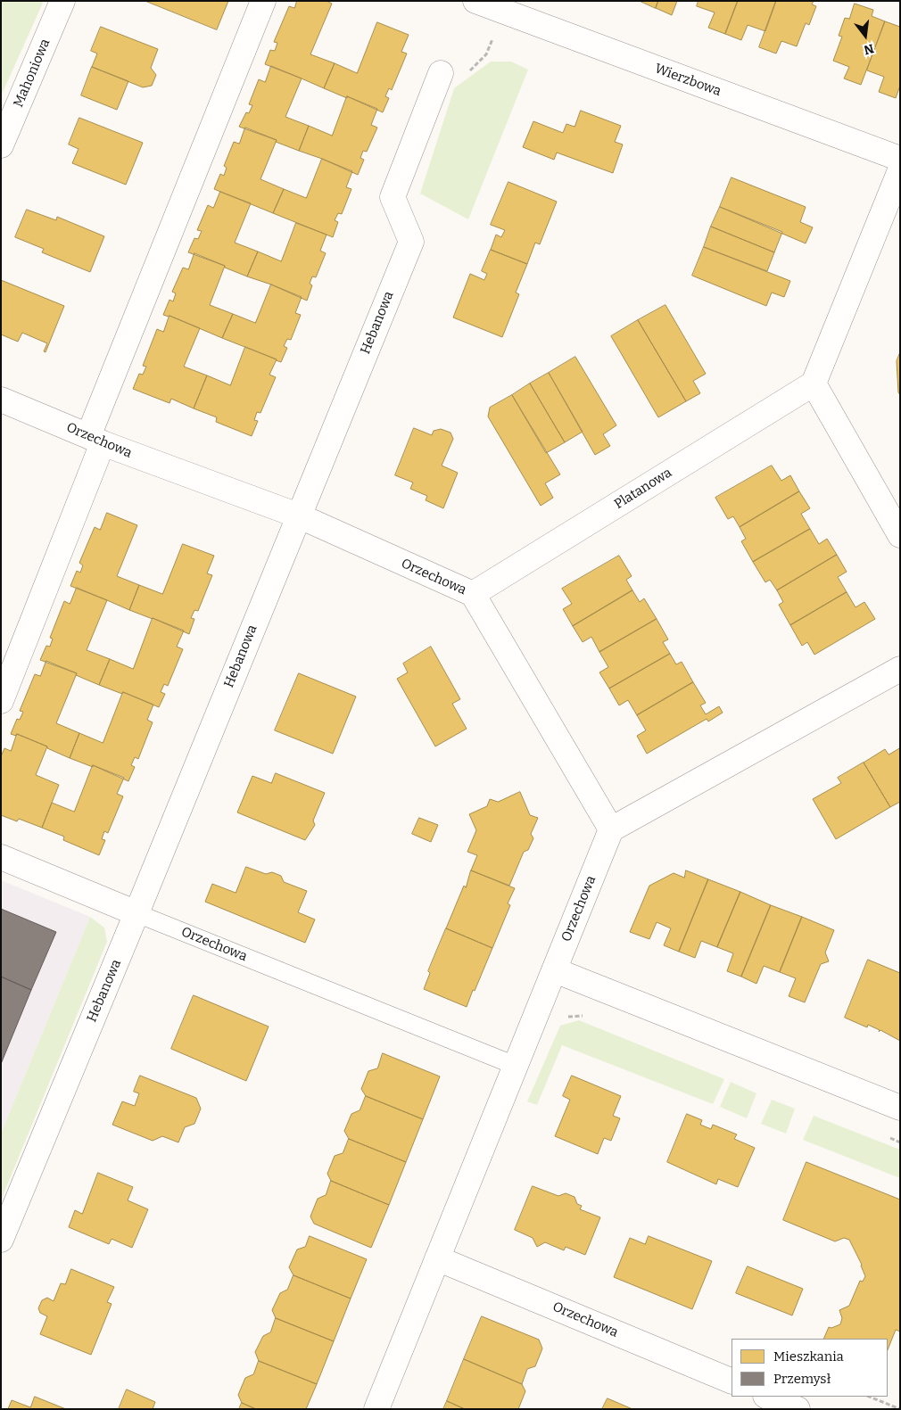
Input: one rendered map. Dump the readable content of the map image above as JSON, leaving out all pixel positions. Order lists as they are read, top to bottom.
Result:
{
  "streets": {
    "street": [
      "Mahoniowa",
      "Wierzbowa",
      "Hebanowa",
      "Orzechowa",
      "Platanowa"
    ]
  },
  "crossings": [
    ["Hebanowa", "Orzechowa"],
    ["Orzechowa", "Platanowa"]
  ],
  "legend": ["Mieszkania", "Przemysł"],
  "north": "bottom"
}
